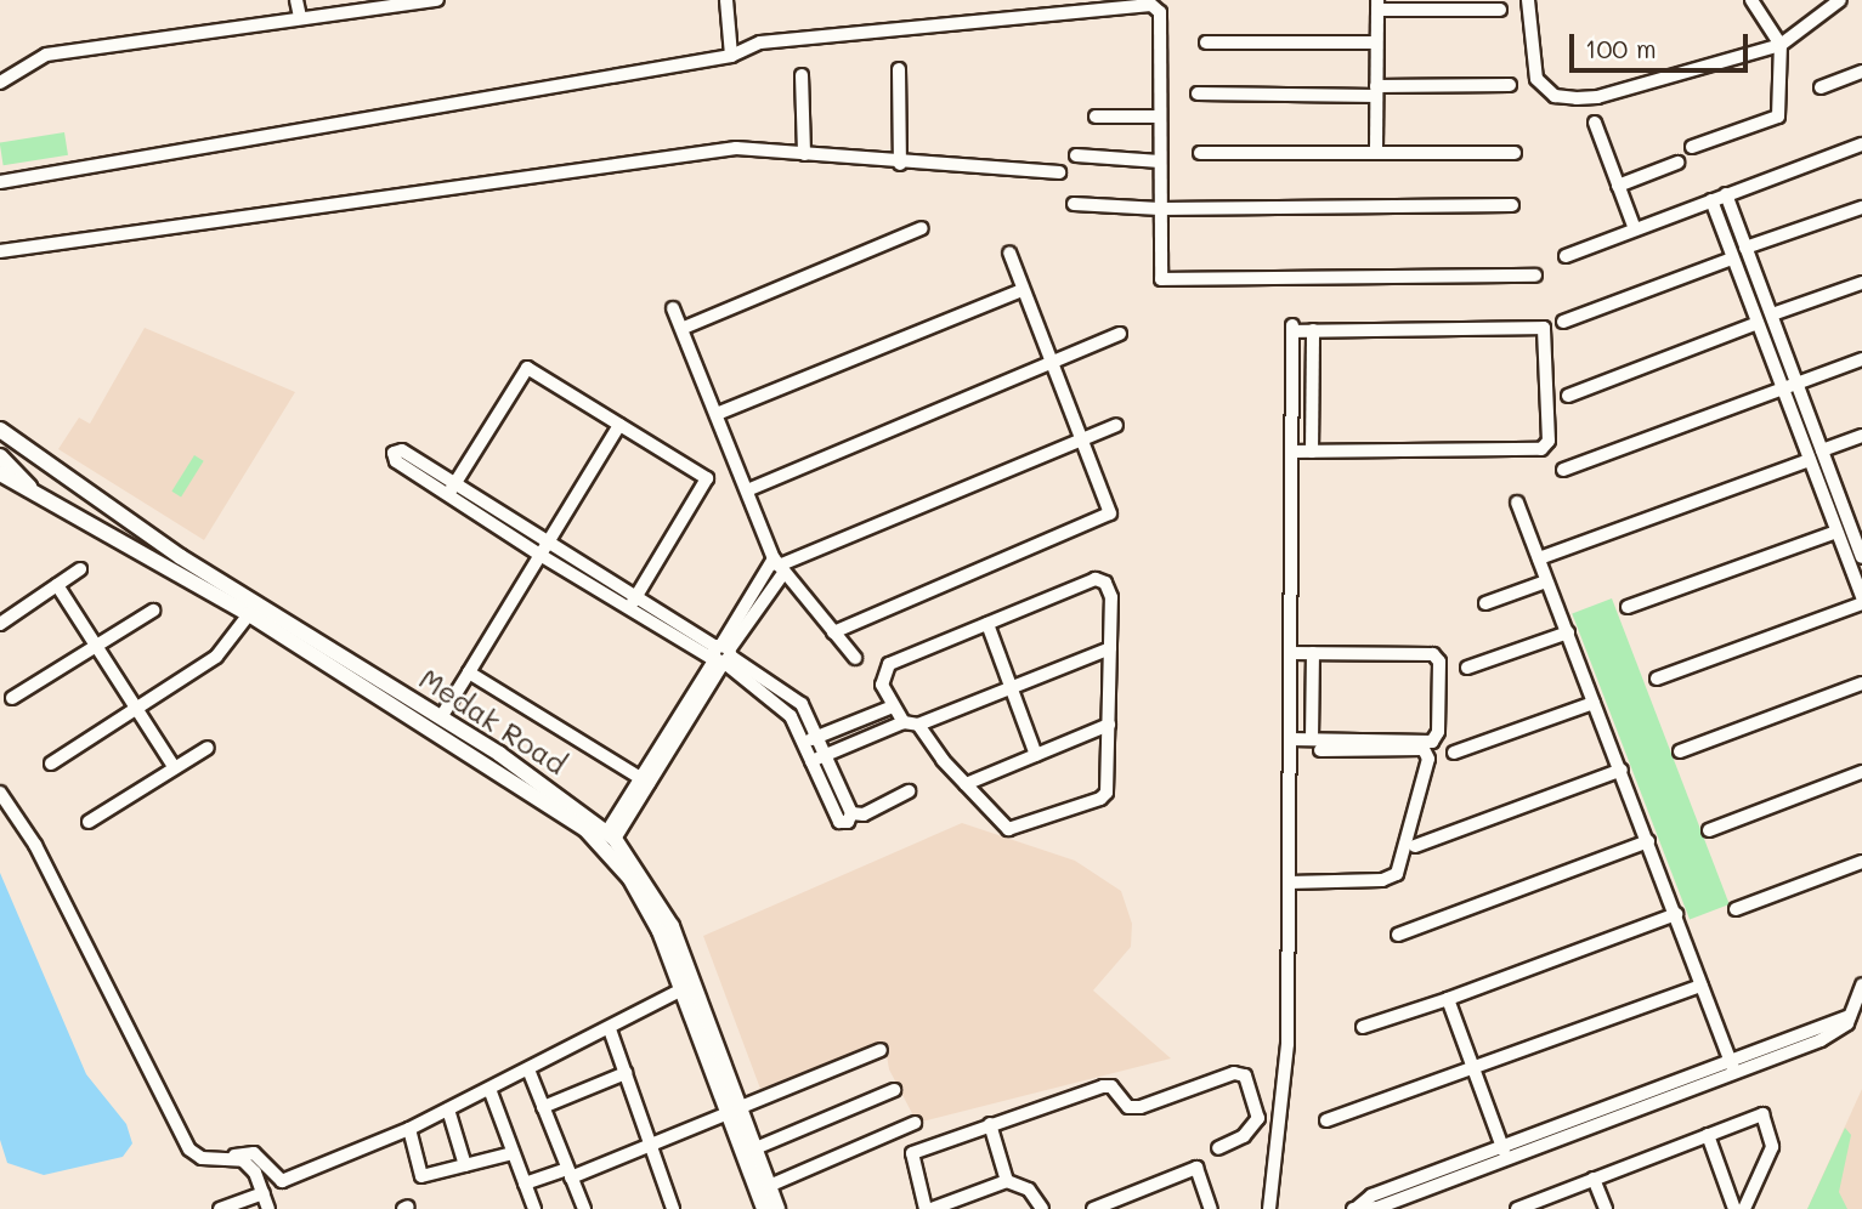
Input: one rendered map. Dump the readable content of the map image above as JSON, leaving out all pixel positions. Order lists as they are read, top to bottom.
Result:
{
  "streets": {
    "main road": ["Medak Road"]
  },
  "scale_bar": "100 m"
}
